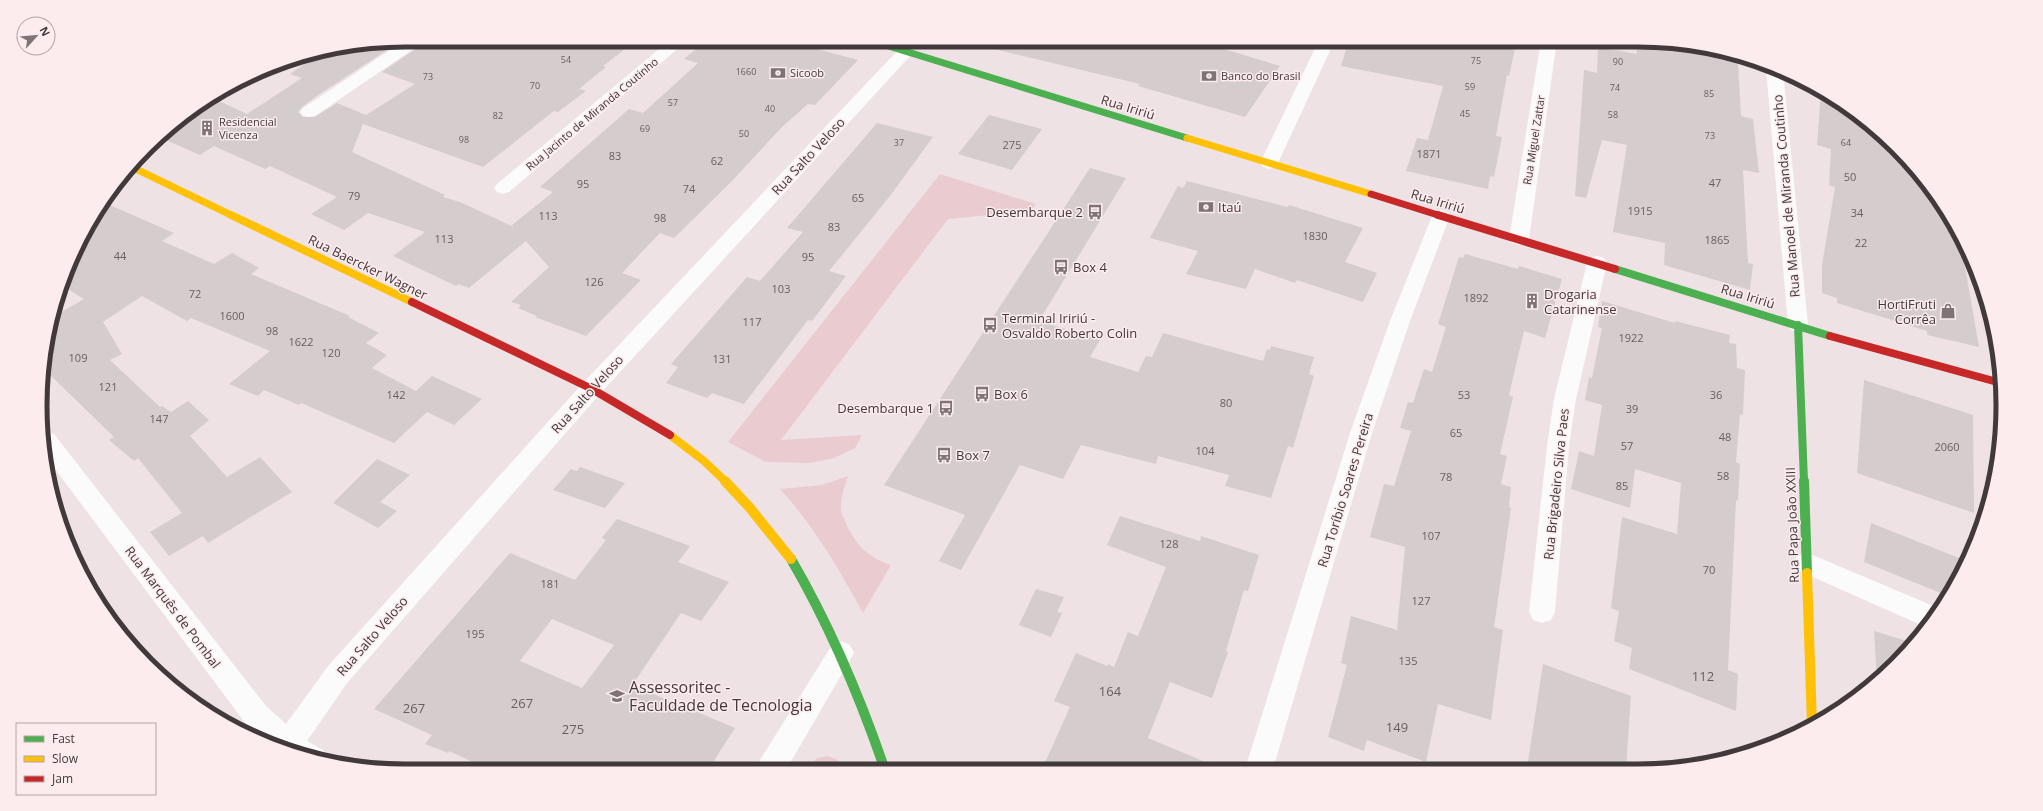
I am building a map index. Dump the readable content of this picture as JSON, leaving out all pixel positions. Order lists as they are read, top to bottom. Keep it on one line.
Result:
{"streets":{"main road":["Rua Iririú","Rua Baercker Wagner","Rua Papa João XXIII"],"street":["Rua Jacinto de Miranda Coutinho","Rua Miguel Zattar","Rua Salto Veloso","Rua Manoel de Miranda Coutinho","Rua Brigadeiro Silva Paes","Rua Toríbio Soares Pereira","Rua Marquês de Pombal"]},"crossings":[["Rua Iririú","Rua Miguel Zattar"],["Rua Iririú","Rua Salto Veloso"],["Rua Iririú","Rua Manoel de Miranda Coutinho"],["Rua Iririú","Rua Brigadeiro Silva Paes"],["Rua Iririú","Rua Toríbio Soares Pereira"],["Rua Iririú","Rua Papa João XXIII"],["Rua Salto Veloso","Rua Baercker Wagner"],["Rua Manoel de Miranda Coutinho","Rua Papa João XXIII"]],"places":{"bank":["Sicoob","Banco do Brasil","Itaú"],"building":["Residencial Vicenza","Drogaria Catarinense"],"bus stop":["Desembarque 2","Box 4","Terminal Iririú - Osvaldo Roberto Colin","Box 6","Desembarque 1","Box 7"],"shop":["HortiFruti Corrêa"],"school or university":["Assessoritec - Faculdade de Tecnologia"]},"house_numbers":["54","75","90","1660","73","70","59","74","85","57","40","45","58","82","69","50","73","98","37","64","275","1871","83","62","50","47","95","74","79","65","1915","34","113","98","83","1830","113","1865","22","44","95","126","103","72","1892","1600","117","98","1922","1622","120","109","131","121","142","53","36","80","39","147","65","48","57","2060","104","58","78","85","107","128","70","181","127","195","135","112","164","267","267","149","275"],"legend":["Fast","Slow","Jam"],"north":"top right"}
